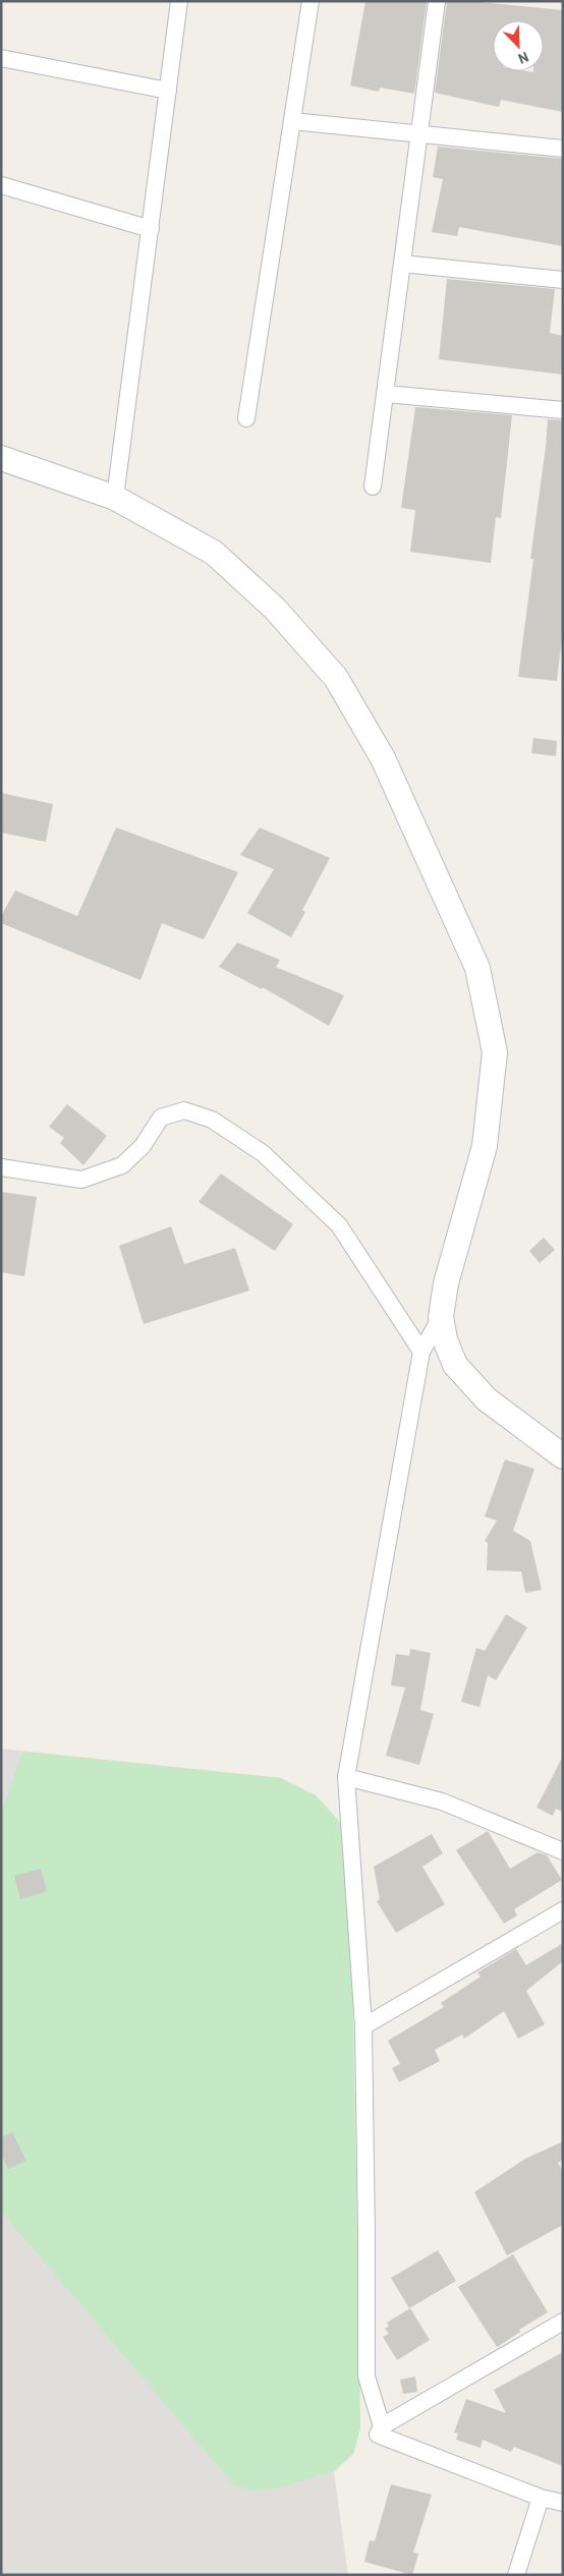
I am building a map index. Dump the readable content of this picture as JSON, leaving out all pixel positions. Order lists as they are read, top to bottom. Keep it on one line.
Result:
{"north":"bottom right"}
